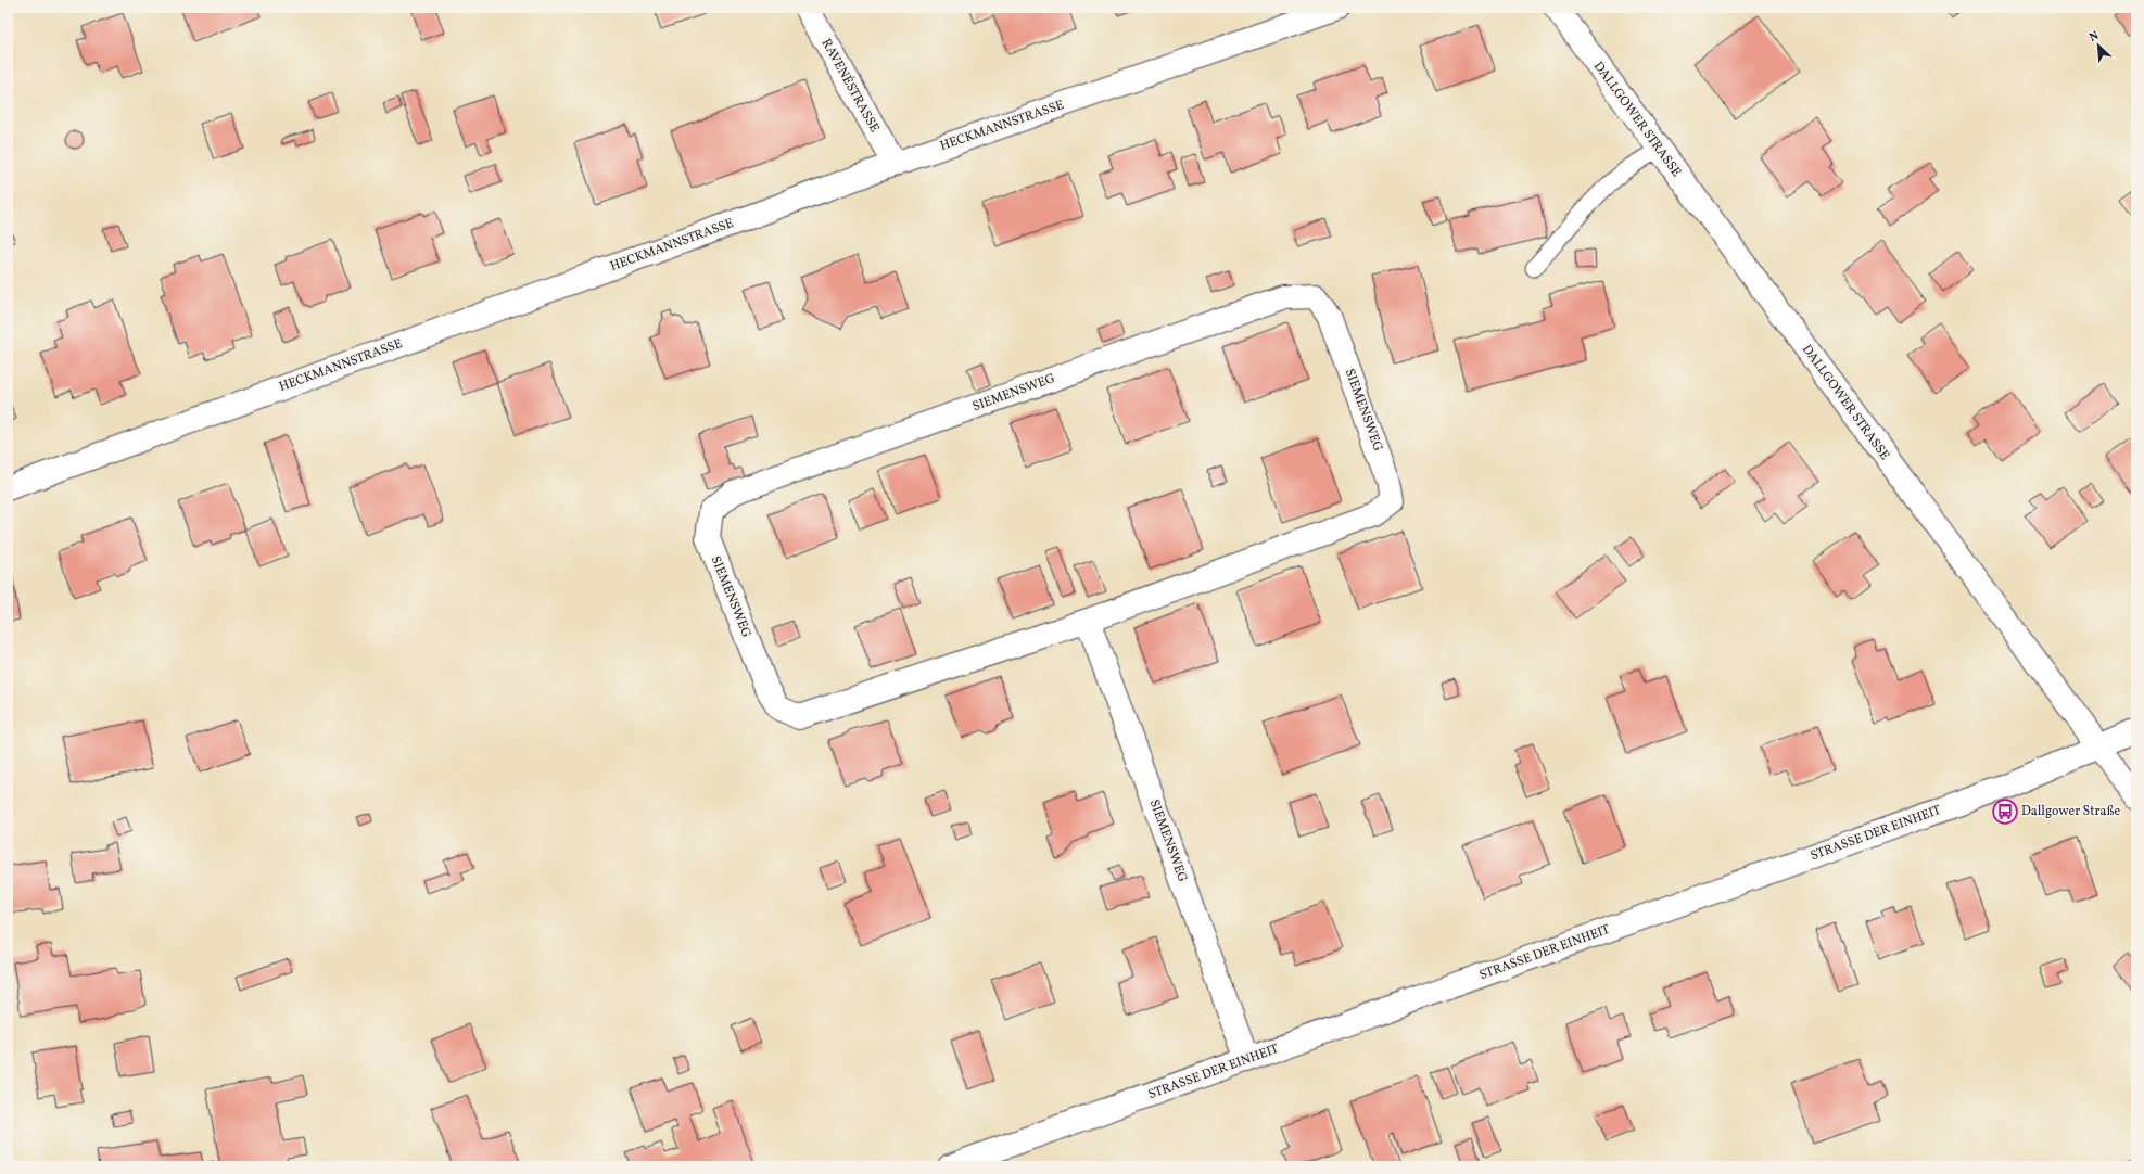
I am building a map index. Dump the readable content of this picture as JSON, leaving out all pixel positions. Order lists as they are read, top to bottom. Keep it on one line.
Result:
{"streets":{"street":["RAVENÉSTRASSE","DALLGOWER STRASSE","HECKMANNSTRASSE","SIEMENSWEG","STRASSE DER EINHEIT"]},"crossings":[["RAVENÉSTRASSE","HECKMANNSTRASSE"],["DALLGOWER STRASSE","STRASSE DER EINHEIT"],["SIEMENSWEG","STRASSE DER EINHEIT"]],"places":{"bus stop":["Dallgower Straße"]},"north":"top left"}
